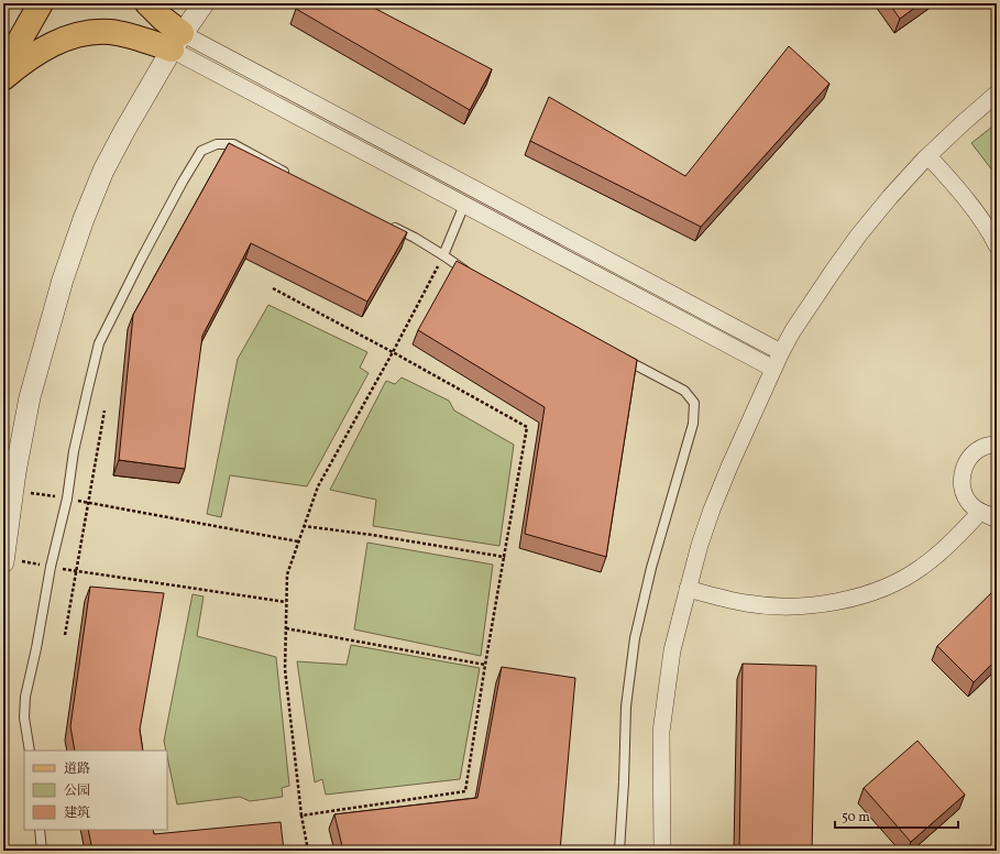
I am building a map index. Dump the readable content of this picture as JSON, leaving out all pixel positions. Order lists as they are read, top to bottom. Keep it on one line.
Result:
{"legend":["道路","公园","建筑"],"scale_bar":"50 m"}
